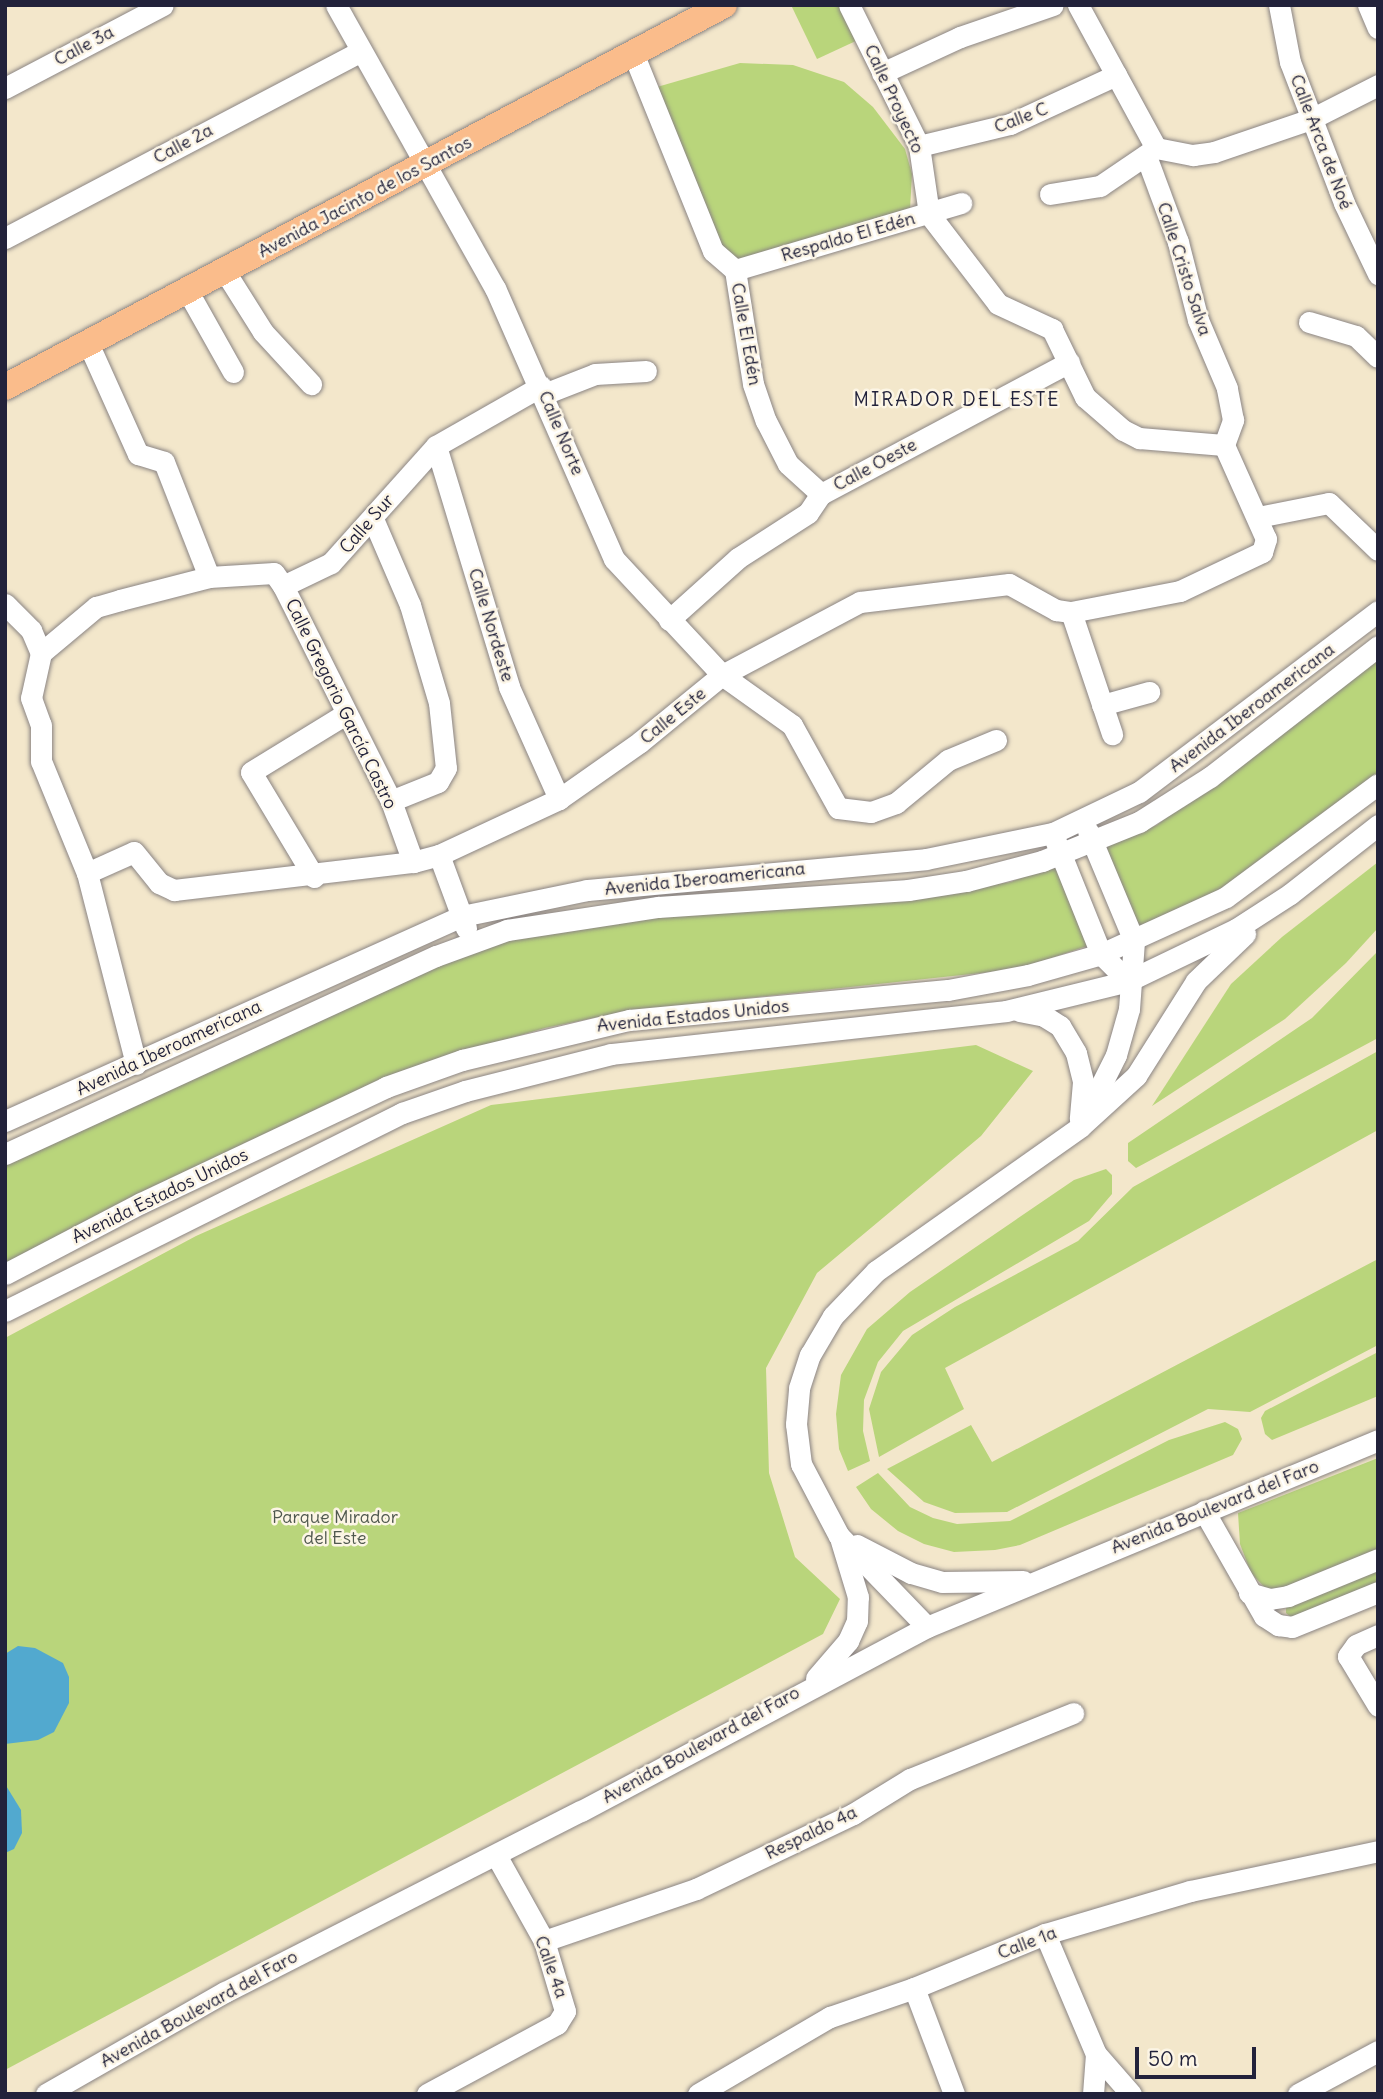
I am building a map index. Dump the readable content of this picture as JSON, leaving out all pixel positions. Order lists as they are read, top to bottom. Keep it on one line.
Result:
{"streets":{"main road":["Avenida Jacinto de los Santos"],"street":["Calle 3a","Calle Proyecto","Calle C","Calle Arca de Noé","Calle 2a","Respaldo El Edén","Calle Cristo Salva","Calle El Edén","Calle Norte","Calle Oeste","Calle Sur","Calle Nordeste","Calle Gregorio García Castro","Avenida Iberoamericana","Calle Este","Avenida Estados Unidos","Avenida Boulevard del Faro","Respaldo 4a","Calle 1a","Calle 4a"]},"crossings":[["Calle Proyecto","Calle C"],["Calle Proyecto","Respaldo El Edén"],["Calle Proyecto","Calle Cristo Salva"],["Calle Proyecto","Calle Oeste"],["Calle C","Calle Cristo Salva"],["Calle 2a","Calle Norte"],["Avenida Jacinto de los Santos","Calle El Edén"],["Avenida Jacinto de los Santos","Calle Norte"],["Respaldo El Edén","Calle El Edén"],["Calle El Edén","Calle Oeste"],["Calle Norte","Calle Oeste"],["Calle Norte","Calle Sur"],["Calle Norte","Calle Este"],["Calle Sur","Calle Nordeste"],["Calle Sur","Calle Gregorio García Castro"],["Calle Nordeste","Calle Este"],["Calle Gregorio García Castro","Calle Este"],["Avenida Boulevard del Faro","Calle 4a"],["Respaldo 4a","Calle 4a"]],"districts":["MIRADOR DEL ESTE"],"parks":["Parque Mirador del Este"],"scale_bar":"50 m"}
